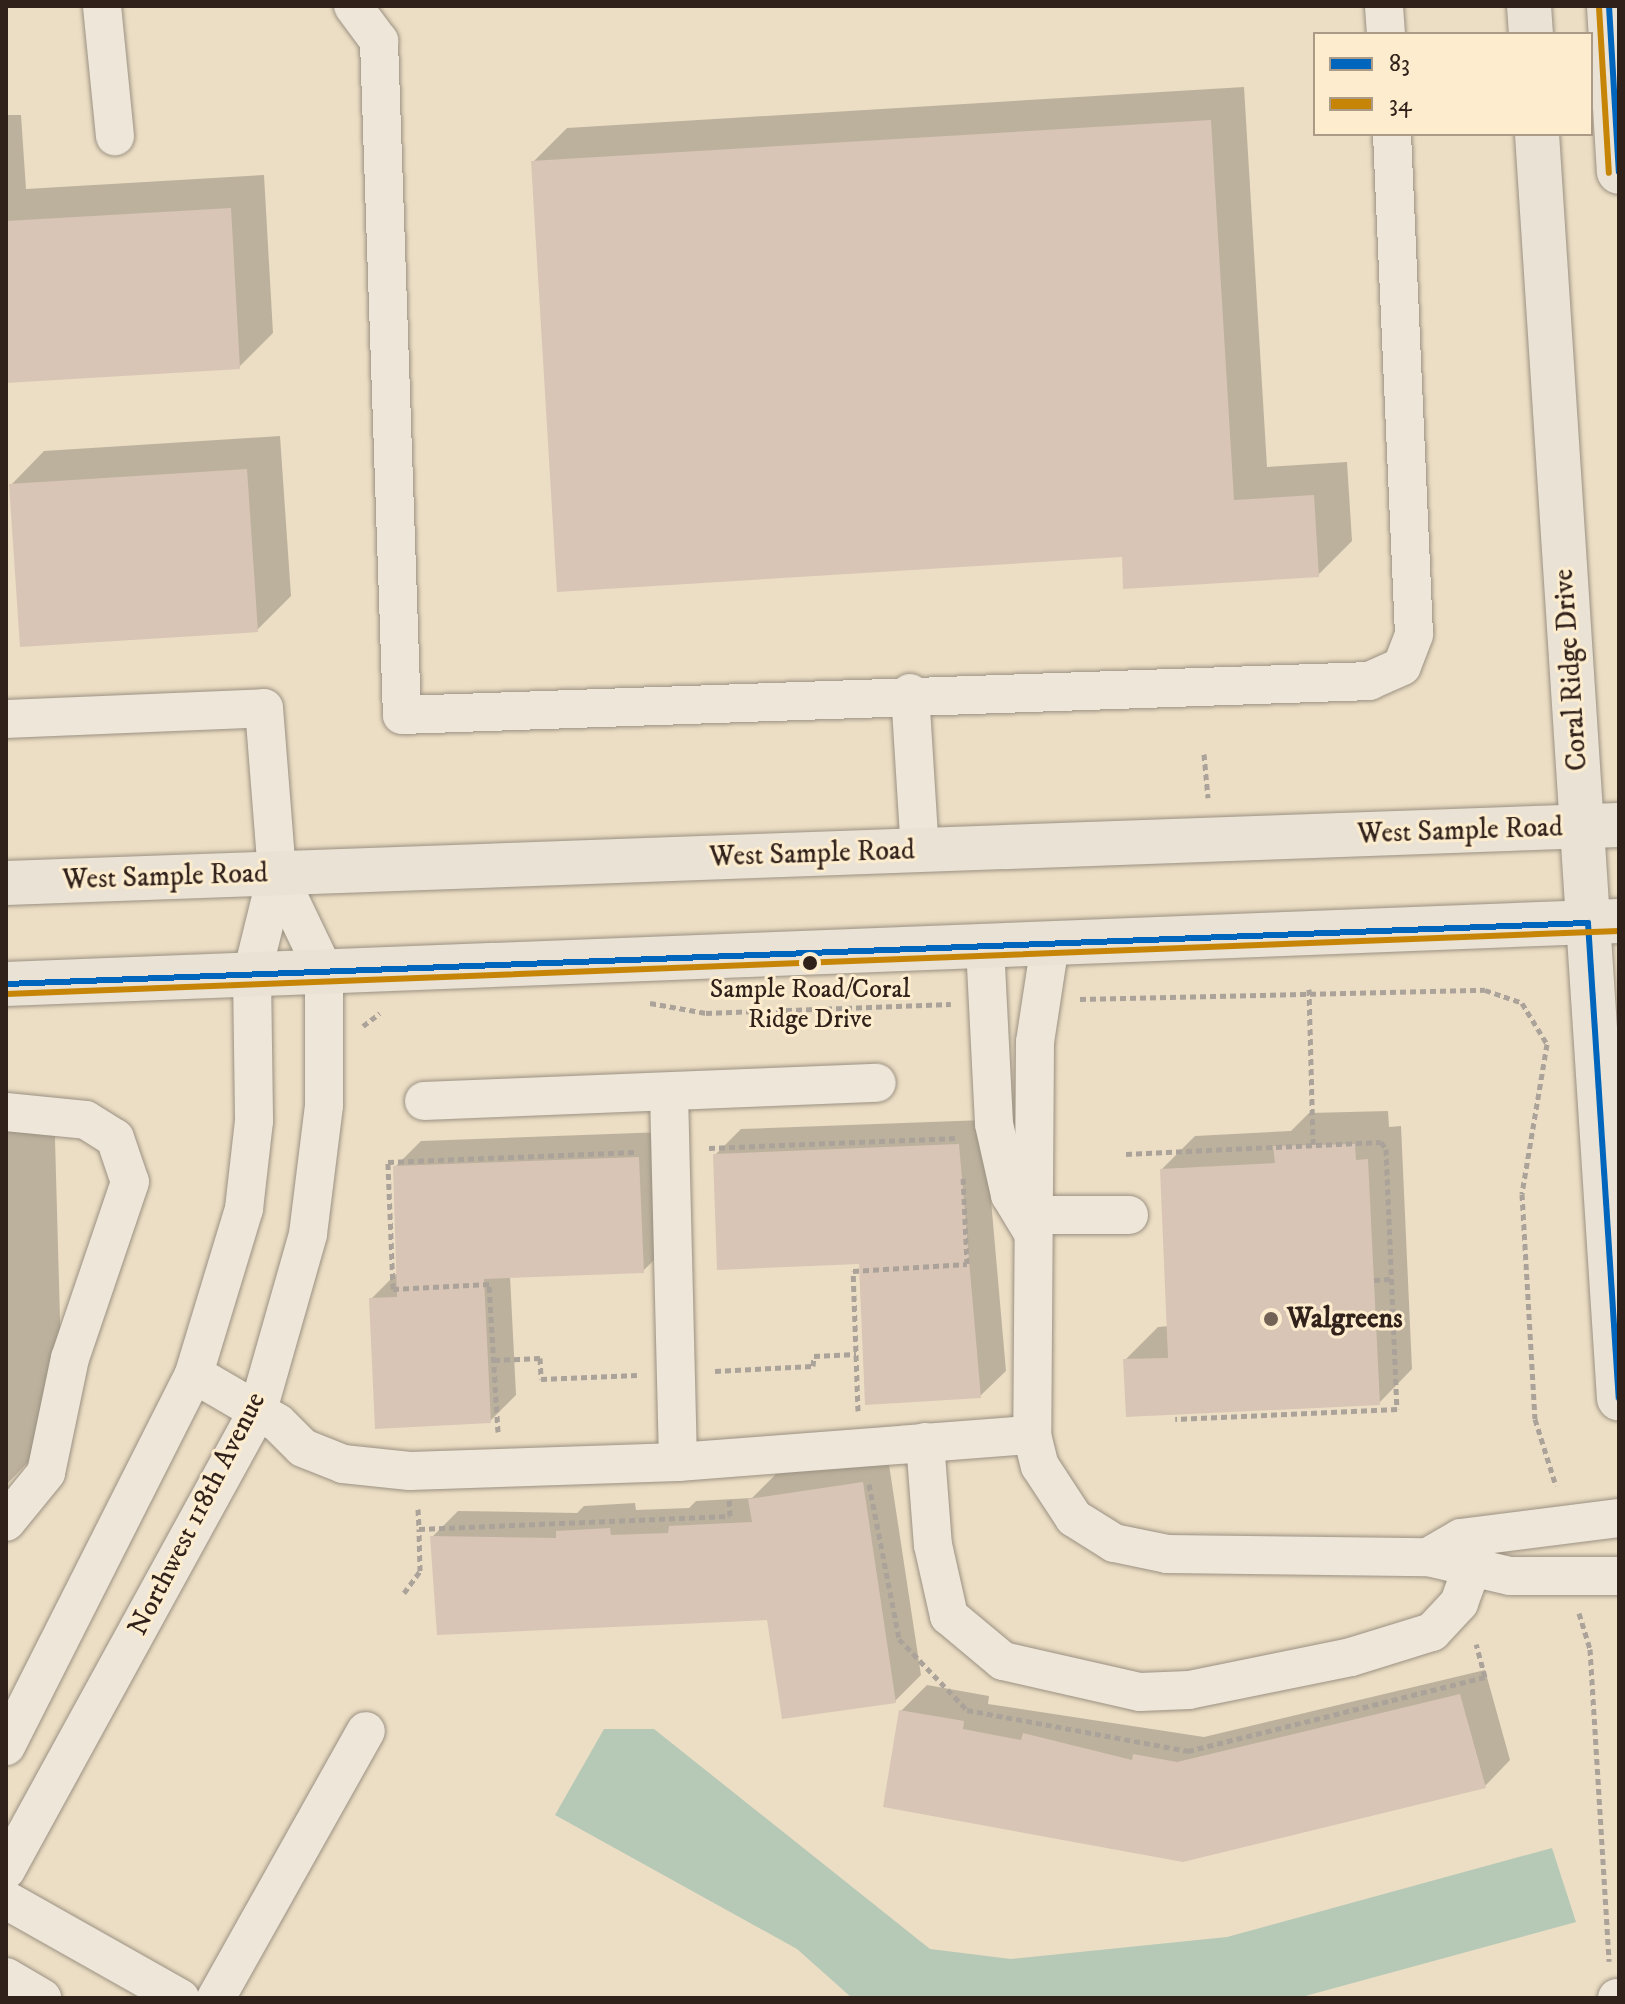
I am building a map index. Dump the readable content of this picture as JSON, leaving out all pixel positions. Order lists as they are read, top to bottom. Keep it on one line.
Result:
{"streets":{"main road":["Coral Ridge Drive","West Sample Road"],"street":["Northwest 118th Avenue"]},"crossings":[["Coral Ridge Drive","West Sample Road"],["West Sample Road","Northwest 118th Avenue"]],"places":["Sample Road/Coral Ridge Drive","Walgreens"],"lines":["transit line 83","transit line 34"],"legend":["83","34"]}
